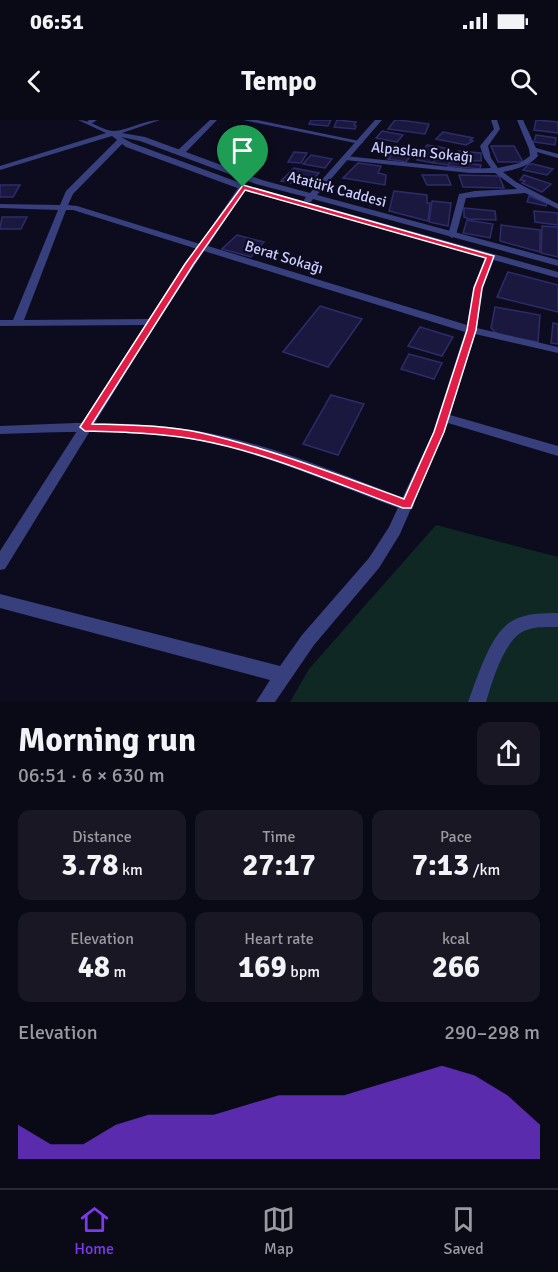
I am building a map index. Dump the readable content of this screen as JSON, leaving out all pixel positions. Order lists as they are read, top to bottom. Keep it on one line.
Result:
{"streets":{"street":["Alpaslan Sokağı","Atatürk Caddesi","Berat Sokağı"]},"page":{"status":"06:51","header":"Tempo","heading":["Morning run","06:51 · 6 × 630 m"],"stats":[["Distance","3.78 km"],["Time","27:17"],["Pace","7:13 /km"],["Elevation","48 m"],["Heart rate","169 bpm"],["kcal","266"]],"chart":["Elevation","290–298 m"],"tabs":["Home","Map","Saved"]}}
